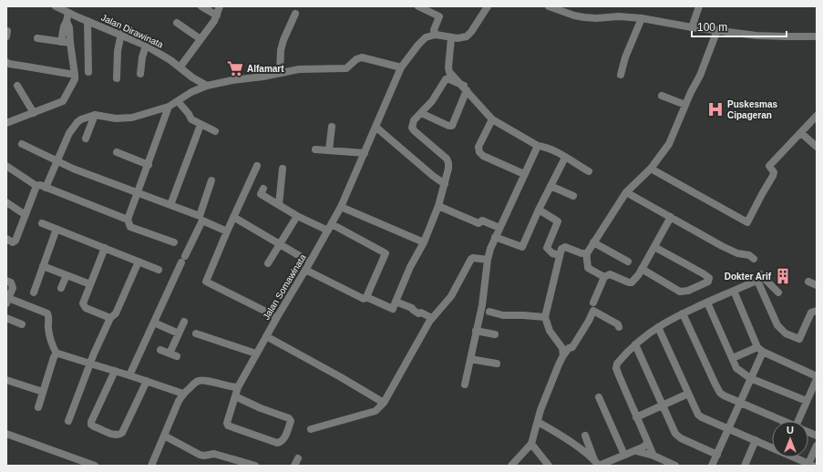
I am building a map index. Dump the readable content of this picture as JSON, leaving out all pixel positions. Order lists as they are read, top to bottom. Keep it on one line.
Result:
{"streets":{"street":["Jalan Dirawinata","Jalan Somawinata"]},"places":{"supermarket":["Alfamart"],"hospital":["Puskesmas Cipageran"],"building":["Dokter Arif"]},"scale_bar":"100 m","north":"top"}
